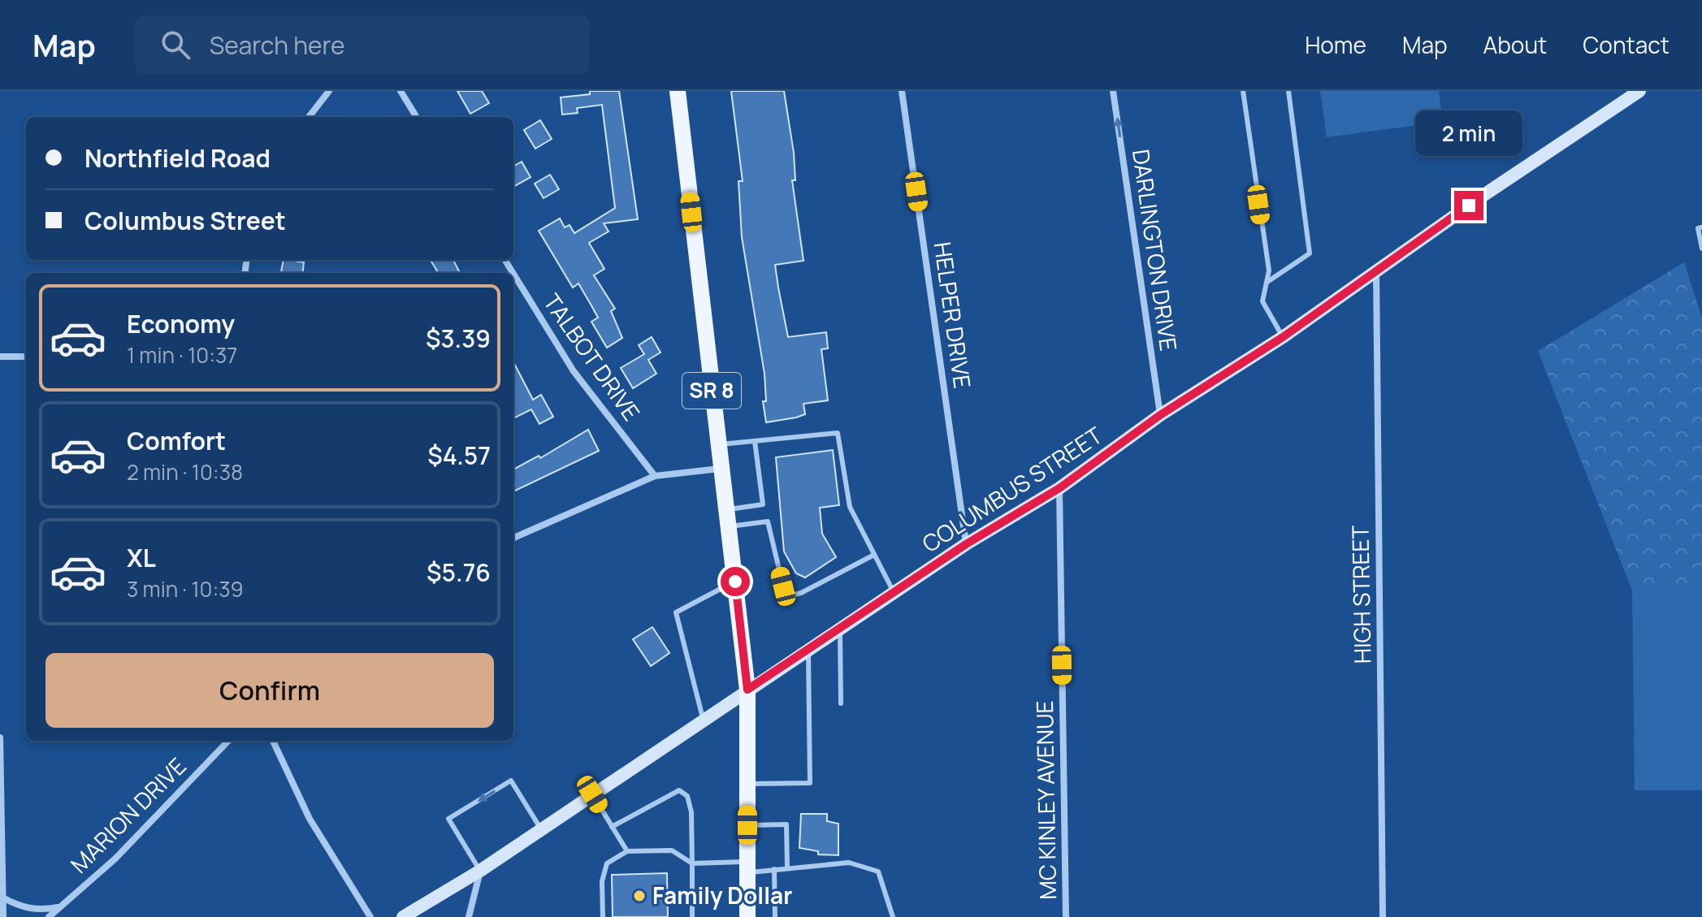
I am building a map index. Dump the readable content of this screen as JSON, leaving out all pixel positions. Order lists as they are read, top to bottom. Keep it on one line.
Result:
{"streets":{"main road":["SR 8"],"street":["DARLINGTON DRIVE","HELPER DRIVE","TALBOT DRIVE","COLUMBUS STREET","HIGH STREET","MC KINLEY AVENUE","MARION DRIVE"]},"crossings":[["DARLINGTON DRIVE","COLUMBUS STREET"],["HELPER DRIVE","COLUMBUS STREET"],["SR 8","COLUMBUS STREET"],["COLUMBUS STREET","HIGH STREET"],["COLUMBUS STREET","MC KINLEY AVENUE"]],"one_way":["DARLINGTON DRIVE"],"places":["Family Dollar"],"page":{"header":"Map","search":"Search here","nav":["Home","Map","About","Contact"],"bubble":"2 min","banner":["Northfield Road","Columbus Street"],"list":[{"name":"Economy","note":"1 min · 10:37","value":"$3.39"},{"name":"Comfort","note":"2 min · 10:38","value":"$4.57"},{"name":"XL","note":"3 min · 10:39","value":"$5.76"}],"buttons":"Confirm"}}
